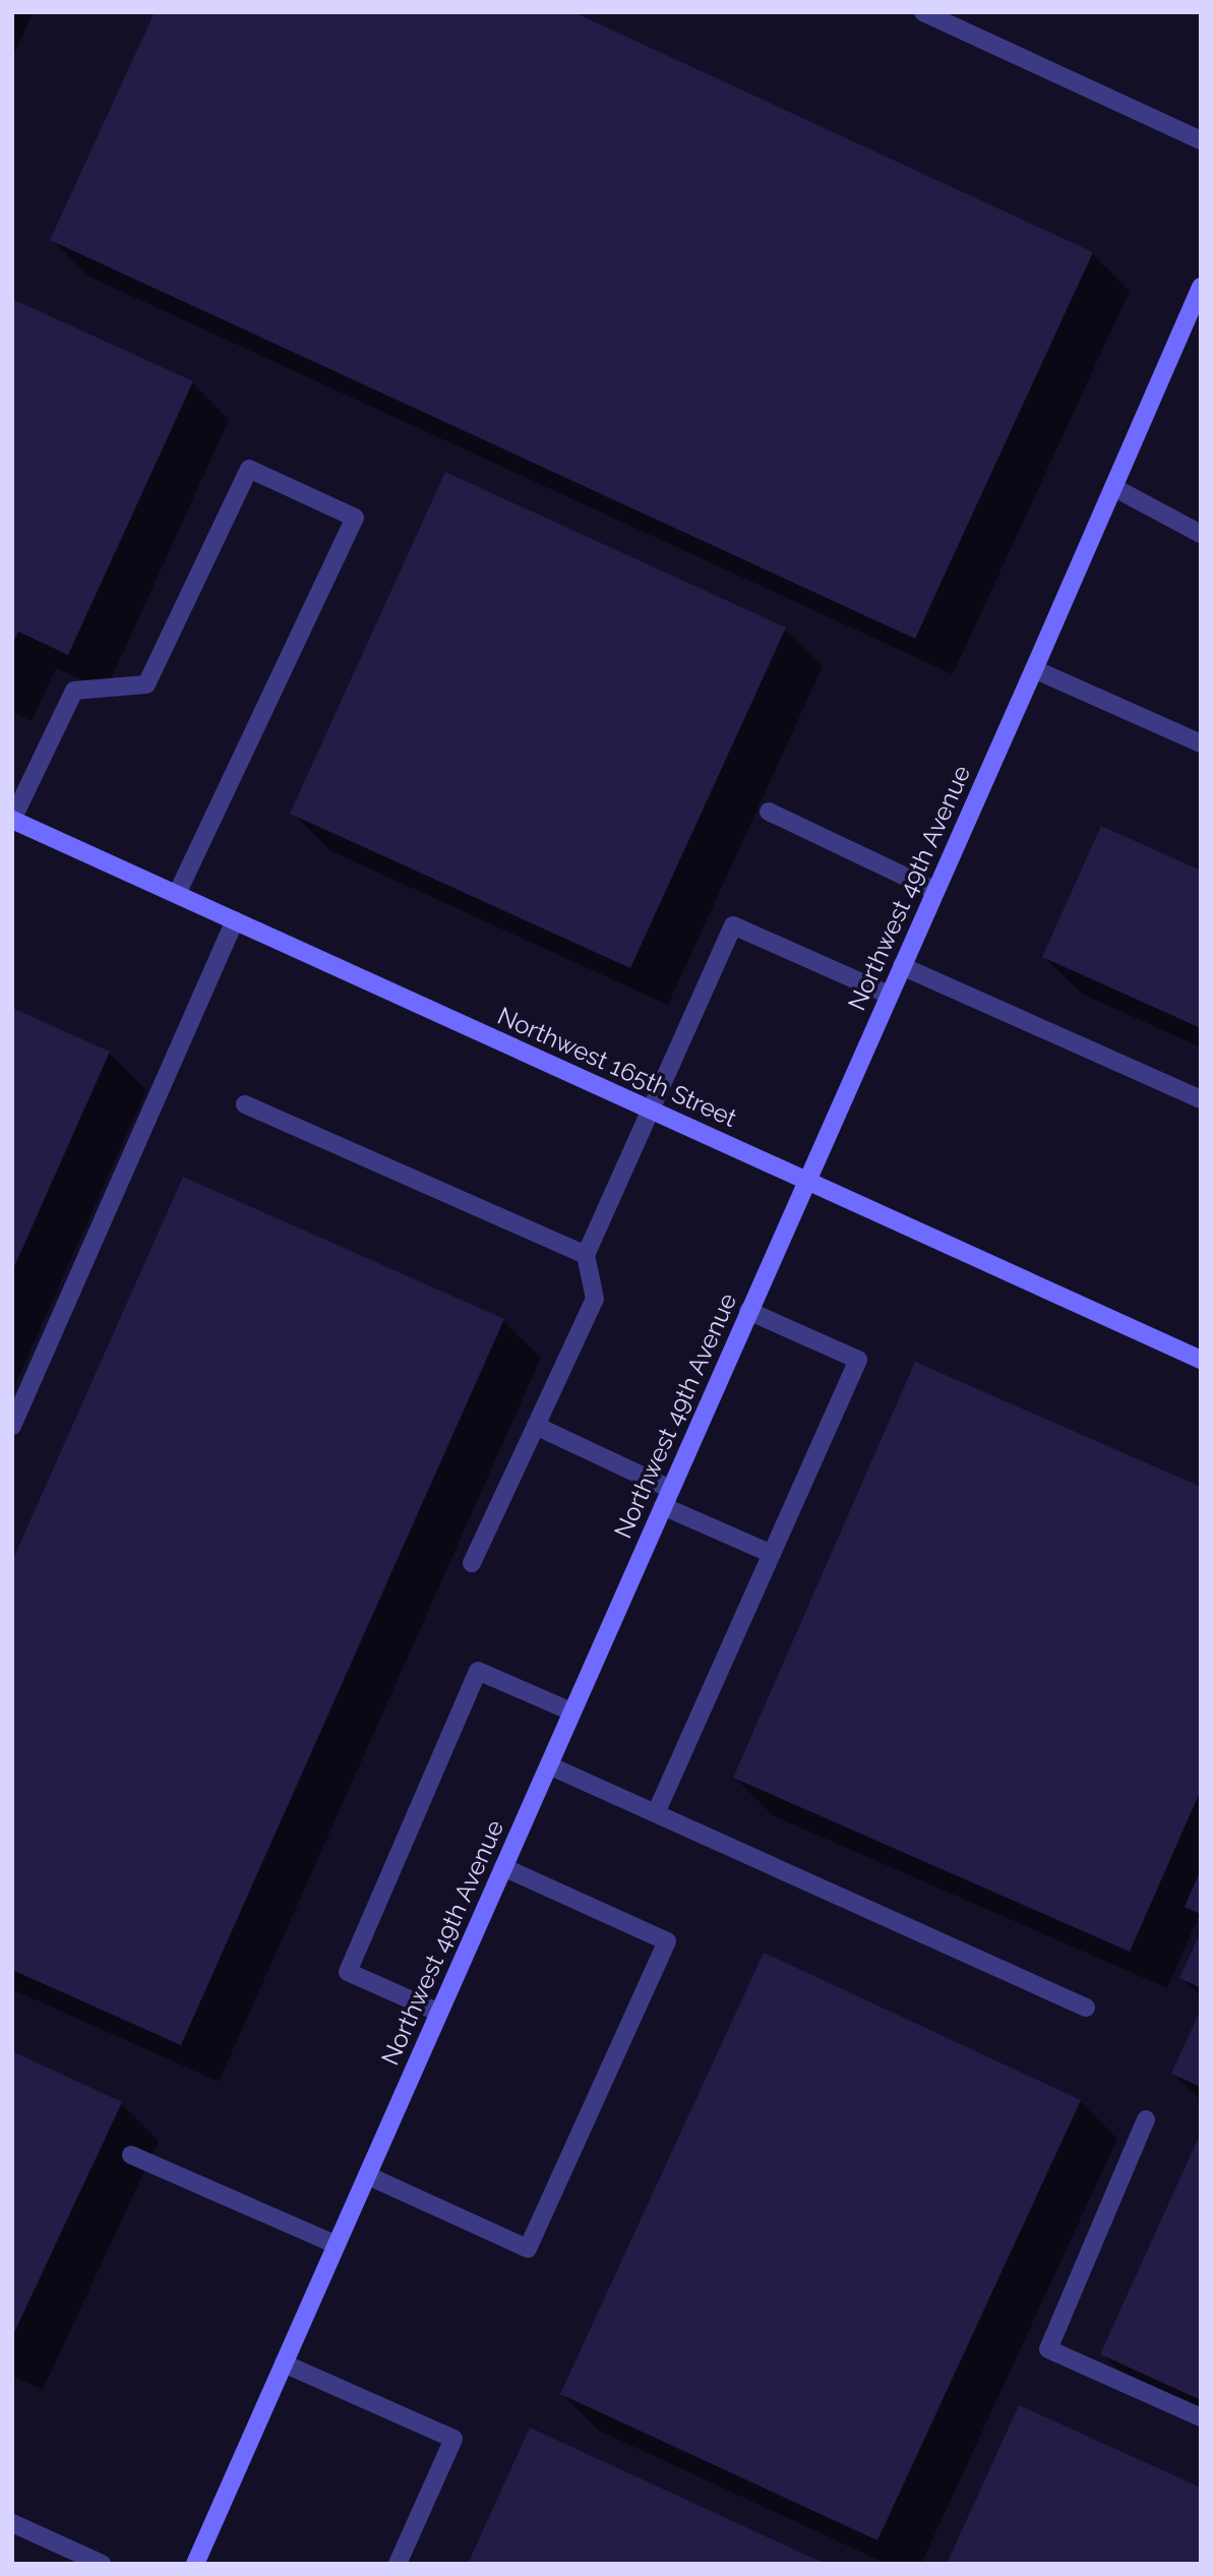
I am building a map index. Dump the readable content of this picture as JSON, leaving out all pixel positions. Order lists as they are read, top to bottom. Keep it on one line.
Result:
{"streets":{"street":["Northwest 49th Avenue","Northwest 165th Street"]},"crossings":[["Northwest 49th Avenue","Northwest 165th Street"]]}
